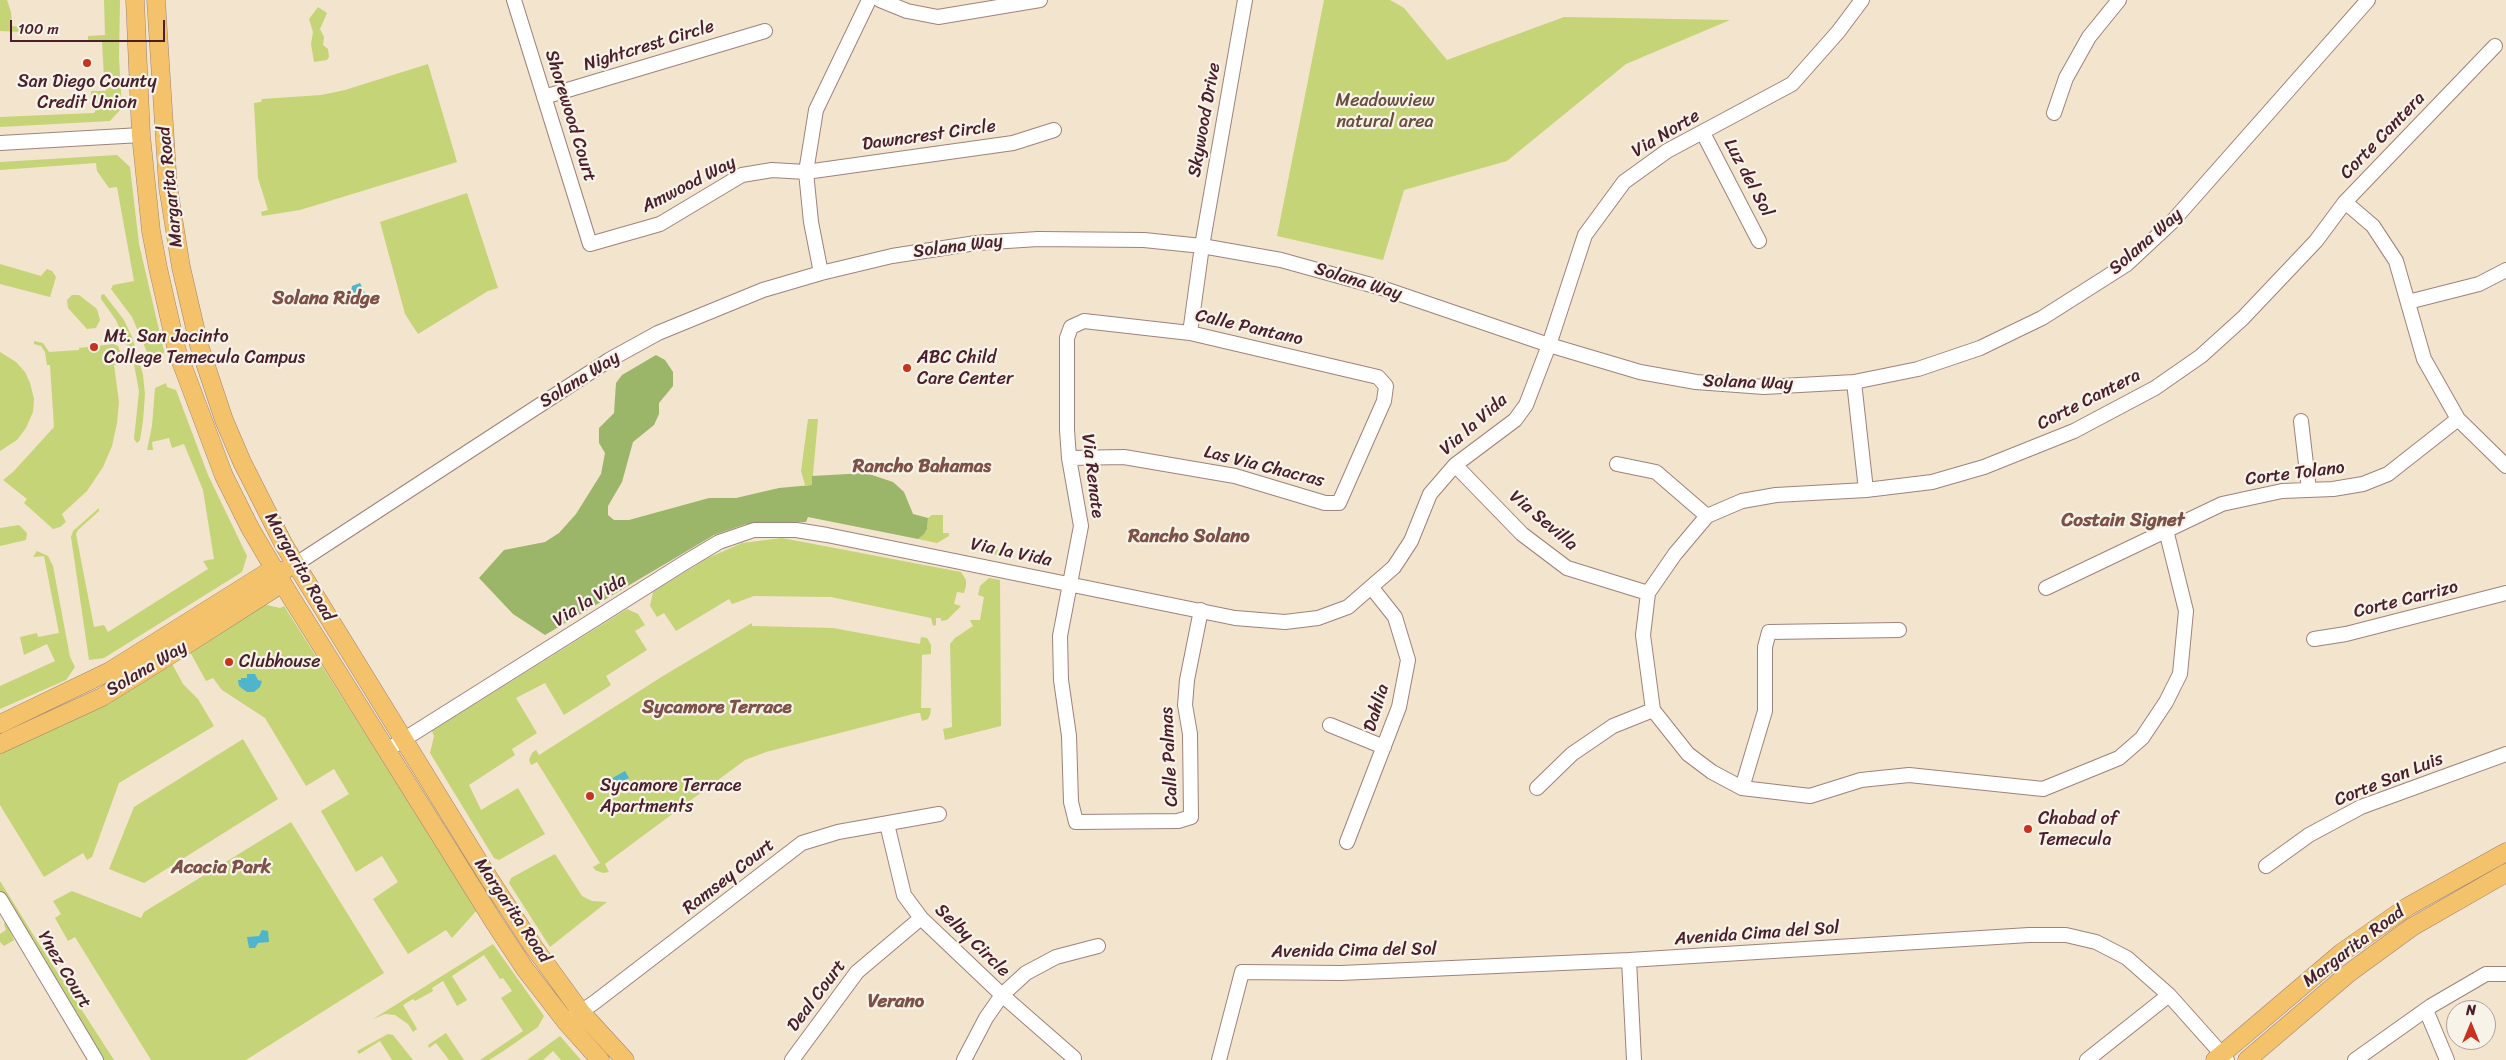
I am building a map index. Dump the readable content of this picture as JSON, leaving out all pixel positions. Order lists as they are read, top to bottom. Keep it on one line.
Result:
{"streets":{"main road":["Margarita Road","Solana Way"],"street":["Nightcrest Circle","Shorewood Court","Skywood Drive","Via Norte","Dawncrest Circle","Corte Cantera","Luz del Sol","Amwood Way","Calle Pantano","Via la Vida","Las Via Chacras","Corte Tolano","Via Renate","Via Sevilla","Corte Carrizo","Dahlia","Calle Palmas","Corte San Luis","Ramsey Court","Avenida Cima del Sol","Selby Circle","Ynez Court","Deal Court"]},"crossings":[["Nightcrest Circle","Shorewood Court"],["Shorewood Court","Amwood Way"],["Skywood Drive","Solana Way"],["Skywood Drive","Calle Pantano"],["Via Norte","Luz del Sol"],["Via Norte","Solana Way"],["Via Norte","Via la Vida"],["Dawncrest Circle","Amwood Way"],["Corte Cantera","Via Sevilla"],["Margarita Road","Solana Way"],["Margarita Road","Via la Vida"],["Margarita Road","Ramsey Court"],["Margarita Road","Avenida Cima del Sol"],["Solana Way","Via la Vida"],["Calle Pantano","Las Via Chacras"],["Calle Pantano","Via Renate"],["Via la Vida","Via Renate"],["Via la Vida","Via Sevilla"],["Via la Vida","Dahlia"],["Via la Vida","Calle Palmas"],["Las Via Chacras","Via Renate"],["Via Renate","Calle Palmas"],["Ramsey Court","Selby Circle"],["Selby Circle","Deal Court"]],"districts":["Solana Ridge","Rancho Bahamas","Costain Signet","Rancho Solano","Sycamore Terrace","Acacia Park","Verano"],"parks":["Meadowview natural area"],"places":["San Diego County Credit Union","Mt. San Jacinto College Temecula Campus","ABC Child Care Center","Clubhouse","Sycamore Terrace Apartments","Chabad of Temecula"],"scale_bar":"100 m","north":"top"}
